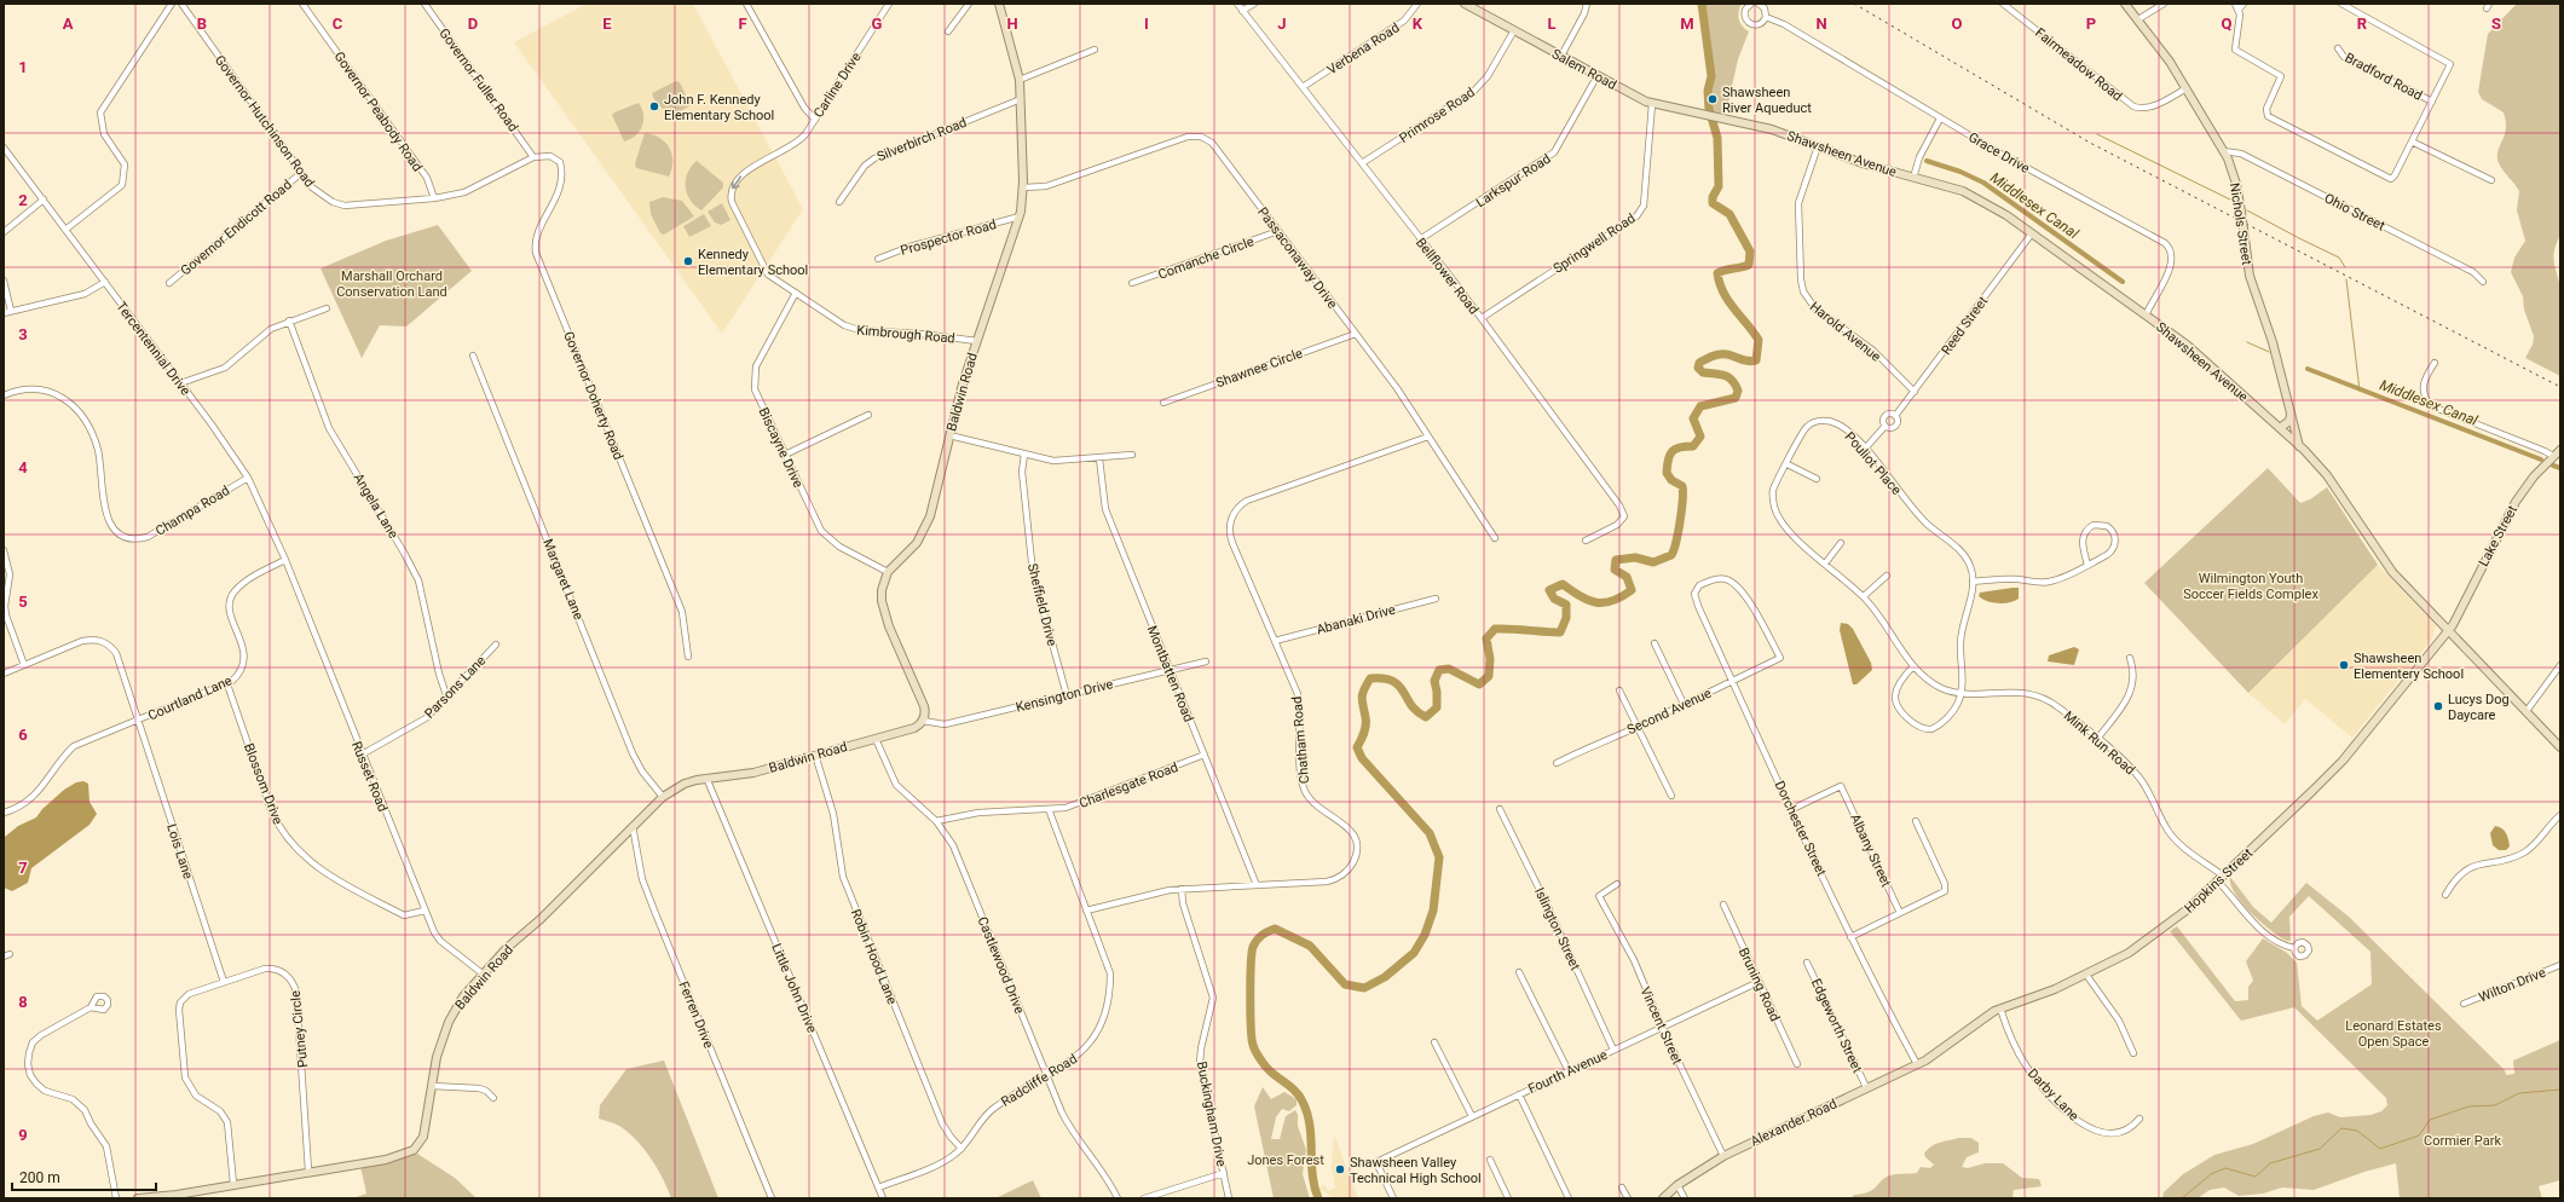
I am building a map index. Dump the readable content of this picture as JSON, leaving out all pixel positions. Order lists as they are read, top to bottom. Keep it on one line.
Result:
{"streets":{"street":["Verbena Road","Fairmeadow Road","Salem Road","Bradford Road","Governor Fuller Road","Carline Drive","Governor Peabody Road","Primrose Road","Governor Hutchinson Road","Silverbirch Road","Grace Drive","Shawsheen Avenue","Larkspur Road","Ohio Street","Nichols Street","Governor Endicott Road","Prospector Road","Springwell Road","Comanche Circle","Passaconaway Drive","Bellflower Road","Reed Street","Harold Avenue","Kimbrough Road","Tercentennial Drive","Shawnee Circle","Baldwin Road","Governor Doherty Road","Biscayne Drive","Pouliot Place","Angela Lane","Champa Road","Lake Street","Margaret Lane","Sheffield Drive","Abanaki Drive","Montbatten Road","Parsons Lane","Kensington Drive","Courtland Lane","Second Avenue","Chatham Road","Mink Run Road","Russet Road","Blossom Drive","Charlesgate Road","Dorchester Street","Albany Street","Lois Lane","Hopkins Street","Islington Street","Robin Hood Lane","Castlewood Drive","Bruning Road","Wilton Drive","Little John Drive","Ferren Drive","Vincent Street","Edgeworth Street","Putney Circle","Fourth Avenue","Radcliffe Road","Darby Lane","Buckingham Drive","Alexander Road"]},"crossings":[["Verbena Road","Bellflower Road"],["Fairmeadow Road","Nichols Street"],["Salem Road","Primrose Road"],["Salem Road","Shawsheen Avenue"],["Salem Road","Larkspur Road"],["Salem Road","Springwell Road"],["Governor Fuller Road","Governor Hutchinson Road"],["Governor Fuller Road","Governor Doherty Road"],["Carline Drive","Kimbrough Road"],["Governor Peabody Road","Governor Hutchinson Road"],["Primrose Road","Bellflower Road"],["Governor Hutchinson Road","Governor Endicott Road"],["Governor Hutchinson Road","Governor Doherty Road"],["Silverbirch Road","Baldwin Road"],["Grace Drive","Shawsheen Avenue"],["Shawsheen Avenue","Nichols Street"],["Shawsheen Avenue","Reed Street"],["Shawsheen Avenue","Harold Avenue"],["Shawsheen Avenue","Lake Street"],["Shawsheen Avenue","Hopkins Street"],["Larkspur Road","Bellflower Road"],["Ohio Street","Nichols Street"],["Prospector Road","Baldwin Road"],["Springwell Road","Bellflower Road"],["Comanche Circle","Passaconaway Drive"],["Passaconaway Drive","Shawnee Circle"],["Passaconaway Drive","Baldwin Road"],["Passaconaway Drive","Chatham Road"],["Reed Street","Harold Avenue"],["Reed Street","Pouliot Place"],["Kimbrough Road","Baldwin Road"],["Kimbrough Road","Biscayne Drive"],["Tercentennial Drive","Champa Road"],["Tercentennial Drive","Courtland Lane"],["Tercentennial Drive","Russet Road"],["Baldwin Road","Biscayne Drive"],["Baldwin Road","Margaret Lane"],["Baldwin Road","Kensington Drive"],["Baldwin Road","Russet Road"],["Baldwin Road","Robin Hood Lane"],["Baldwin Road","Castlewood Drive"],["Baldwin Road","Little John Drive"],["Baldwin Road","Ferren Drive"],["Baldwin Road","Putney Circle"],["Pouliot Place","Mink Run Road"],["Angela Lane","Parsons Lane"],["Lake Street","Hopkins Street"],["Sheffield Drive","Kensington Drive"],["Abanaki Drive","Chatham Road"],["Montbatten Road","Kensington Drive"],["Montbatten Road","Chatham Road"],["Montbatten Road","Charlesgate Road"],["Parsons Lane","Russet Road"],["Courtland Lane","Russet Road"],["Courtland Lane","Blossom Drive"],["Courtland Lane","Lois Lane"],["Second Avenue","Dorchester Street"],["Chatham Road","Radcliffe Road"],["Chatham Road","Buckingham Drive"],["Mink Run Road","Hopkins Street"],["Russet Road","Blossom Drive"],["Charlesgate Road","Castlewood Drive"],["Charlesgate Road","Radcliffe Road"],["Dorchester Street","Albany Street"],["Dorchester Street","Alexander Road"],["Lois Lane","Putney Circle"],["Hopkins Street","Darby Lane"],["Hopkins Street","Alexander Road"],["Islington Street","Fourth Avenue"],["Robin Hood Lane","Radcliffe Road"],["Castlewood Drive","Radcliffe Road"],["Bruning Road","Fourth Avenue"],["Little John Drive","Radcliffe Road"],["Vincent Street","Fourth Avenue"],["Vincent Street","Alexander Road"],["Edgeworth Street","Alexander Road"]],"water":["Middlesex Canal"],"parks":["Marshall Orchard Conservation Land","Wilmington Youth Soccer Fields Complex","Leonard Estates Open Space","Cormier Park","Jones Forest"],"places":["Shawsheen River Aqueduct","John F. Kennedy Elementary School","Kennedy Elementary School","Shawsheen Elementery School","Lucys Dog Daycare","Shawsheen Valley Technical High School"],"scale_bar":"200 m","grid":{"columns":["A","B","C","D","E","F","G","H","I","J","K","L","M","N","O","P","Q","R","S"],"rows":["1","2","3","4","5","6","7","8","9"]}}
